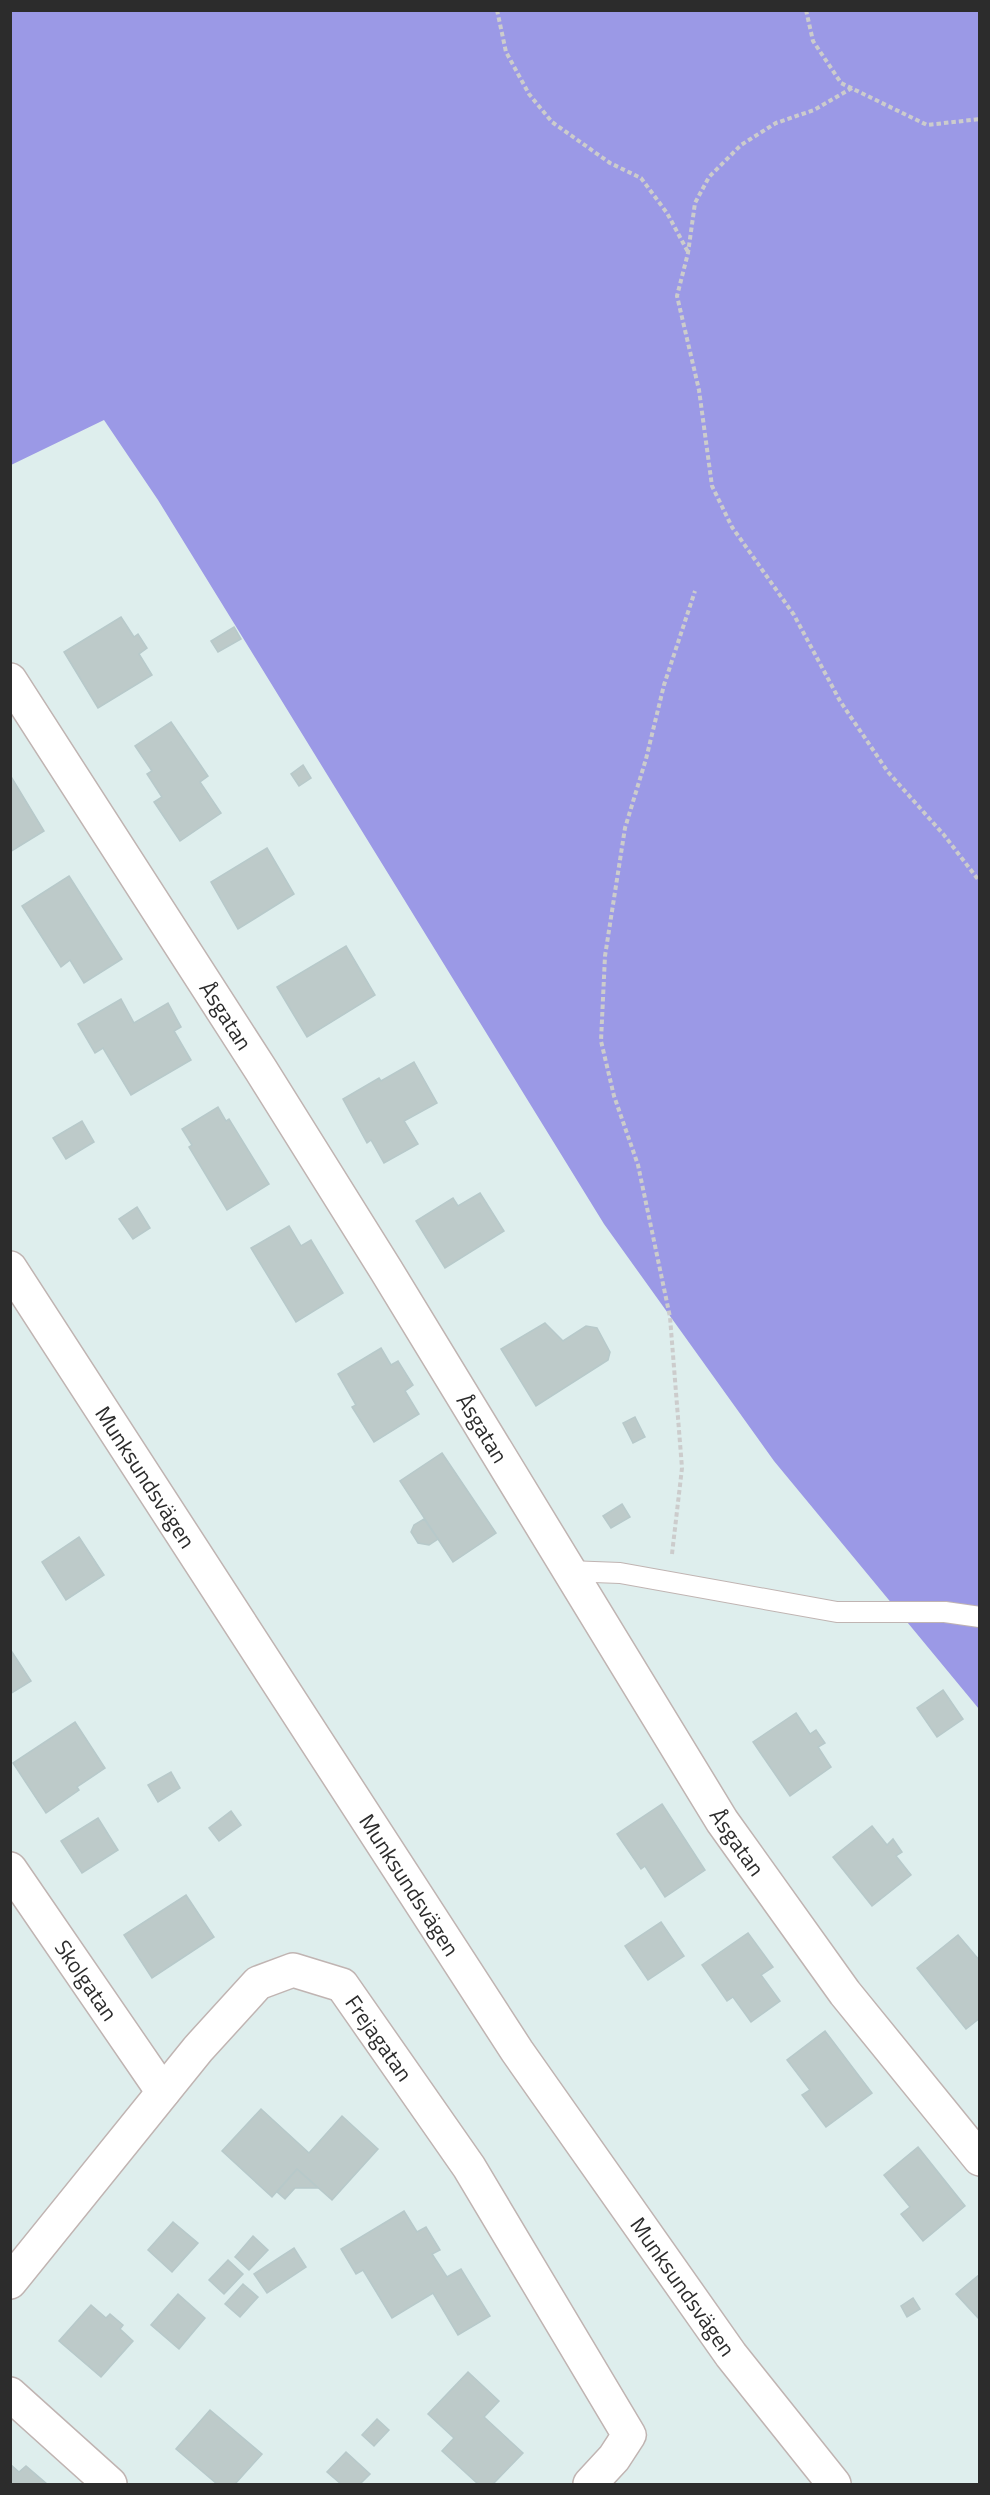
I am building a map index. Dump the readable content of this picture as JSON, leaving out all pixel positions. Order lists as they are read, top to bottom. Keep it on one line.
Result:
{"streets":{"street":["Åsgatan","Munksundsvägen","Skolgatan","Frejagatan"]},"crossings":[["Skolgatan","Frejagatan"]]}
